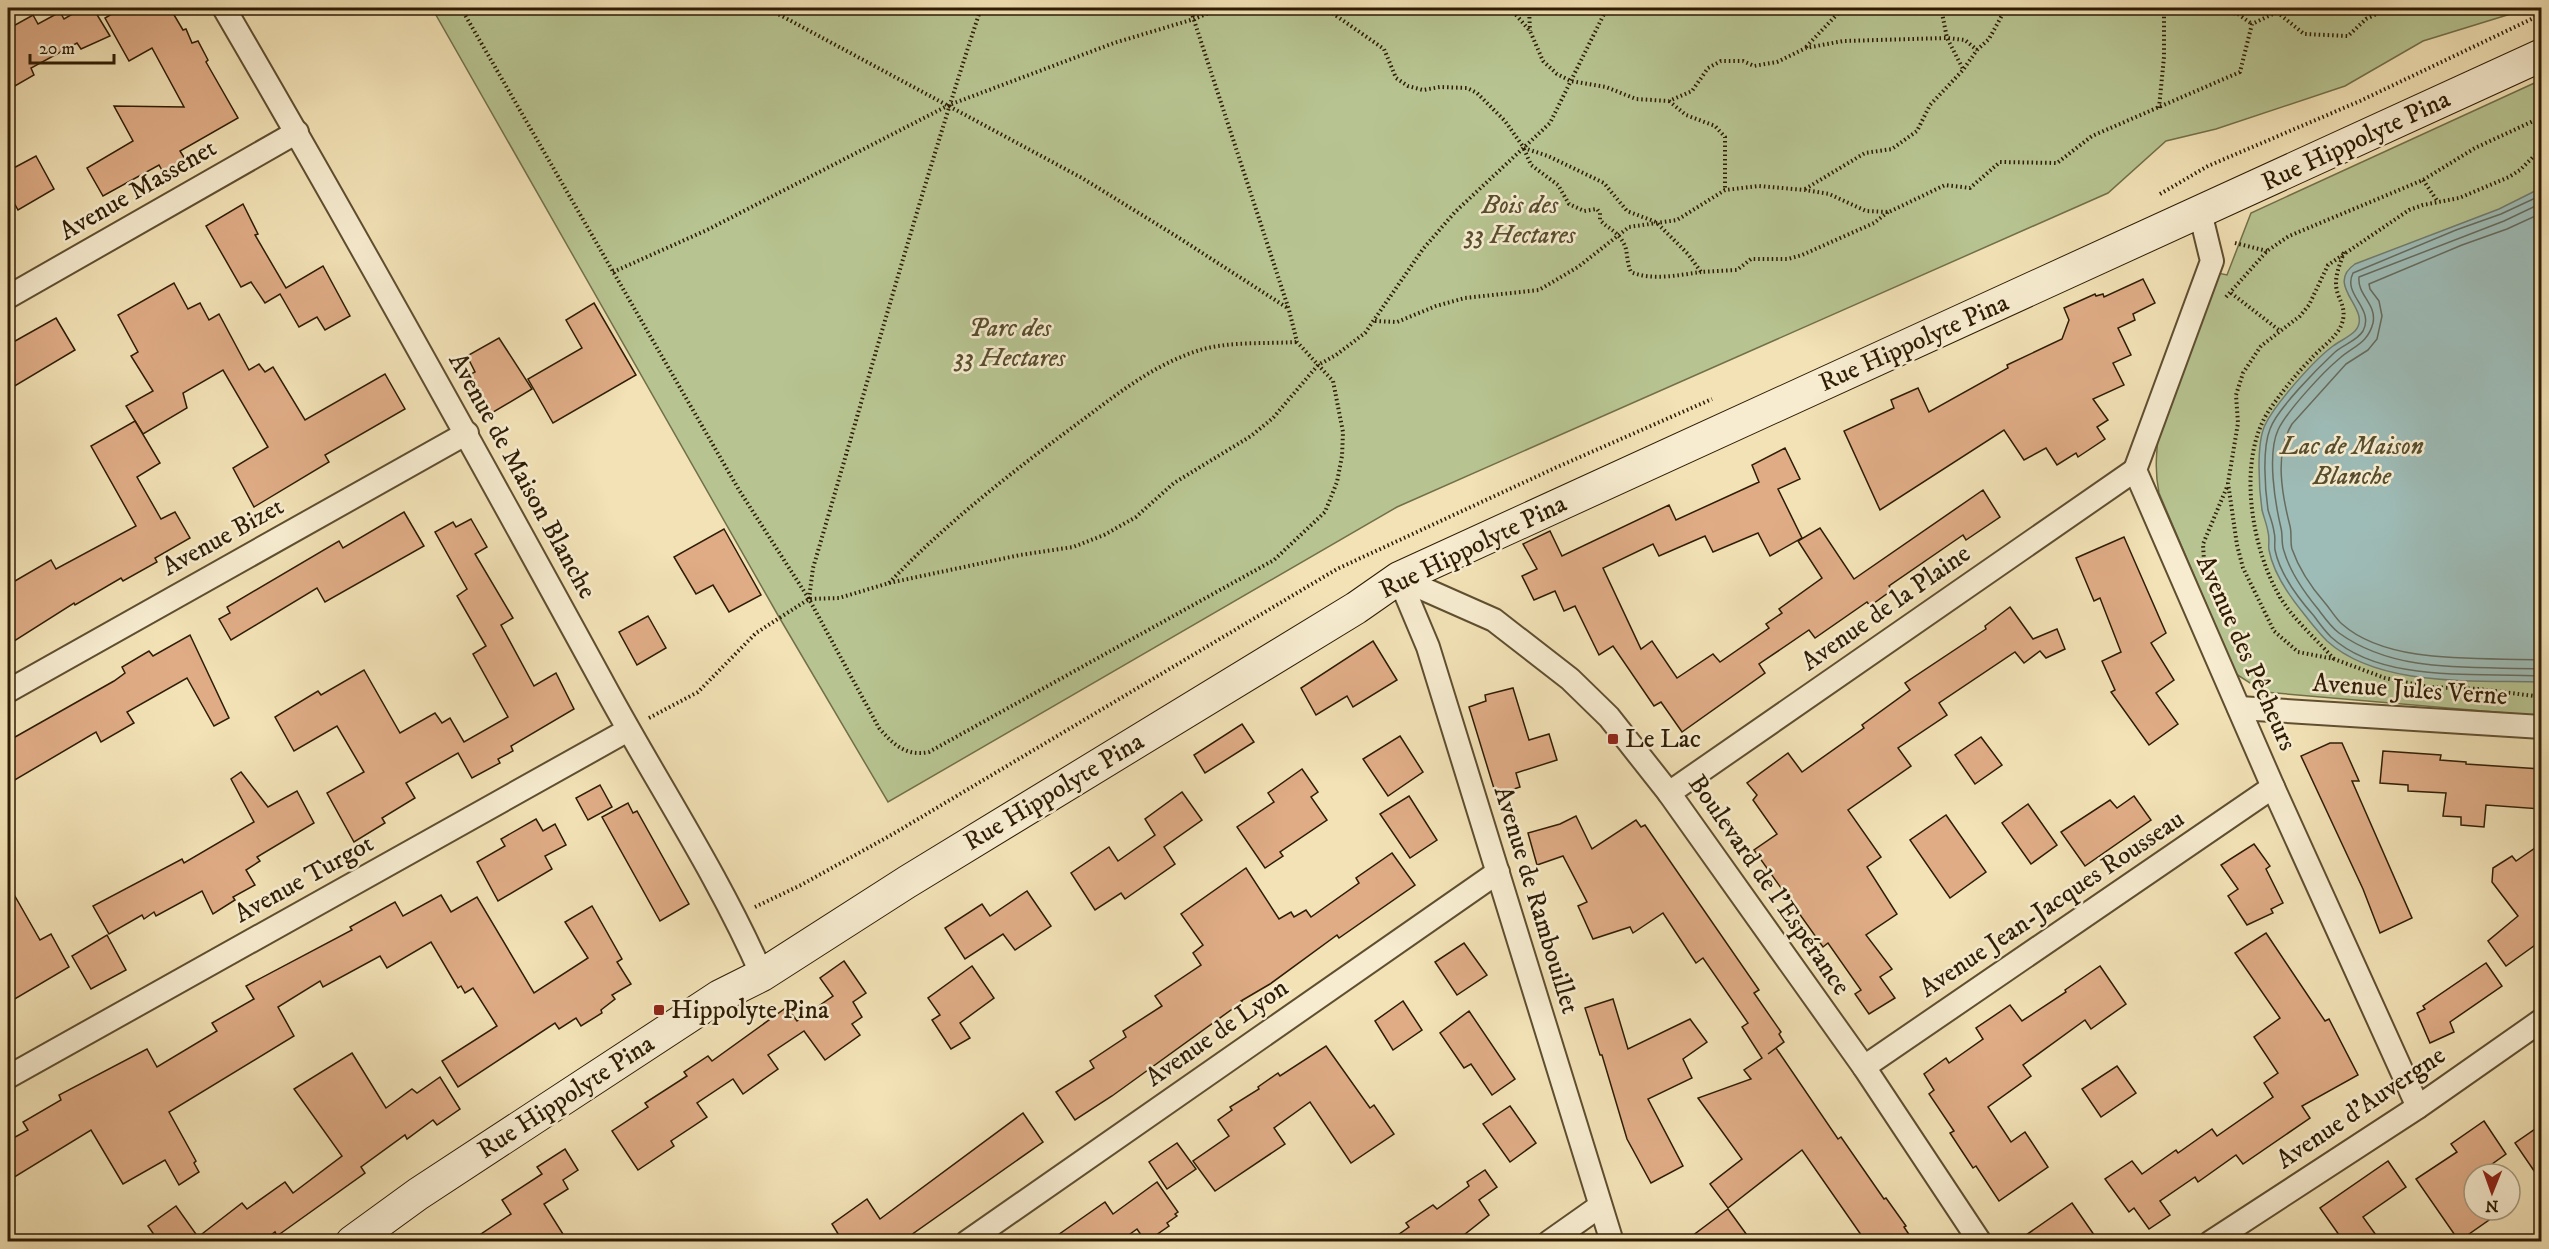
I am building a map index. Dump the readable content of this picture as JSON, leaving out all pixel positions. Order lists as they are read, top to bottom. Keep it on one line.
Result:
{"streets":{"main road":["Rue Hippolyte Pina"],"street":["Avenue Massenet","Avenue de Maison Blanche","Avenue Bizet","Avenue de la Plaine","Avenue des Pêcheurs","Avenue Jules Verne","Avenue Turgot","Boulevard de l'Espérance","Avenue de Rambouillet","Avenue Jean-Jacques Rousseau","Avenue de Lyon","Avenue d'Auvergne"]},"crossings":[["Rue Hippolyte Pina","Avenue de Maison Blanche"],["Rue Hippolyte Pina","Boulevard de l'Espérance"],["Rue Hippolyte Pina","Avenue de Rambouillet"],["Avenue Massenet","Avenue de Maison Blanche"],["Avenue de Maison Blanche","Avenue Bizet"],["Avenue de Maison Blanche","Avenue Turgot"],["Avenue de la Plaine","Avenue des Pêcheurs"],["Avenue de la Plaine","Boulevard de l'Espérance"],["Avenue des Pêcheurs","Avenue Jules Verne"],["Avenue des Pêcheurs","Avenue Jean-Jacques Rousseau"],["Avenue des Pêcheurs","Avenue d'Auvergne"],["Boulevard de l'Espérance","Avenue de Rambouillet"],["Boulevard de l'Espérance","Avenue Jean-Jacques Rousseau"],["Avenue de Rambouillet","Avenue de Lyon"]],"parks":["Bois des 33 Hectares","Parc des 33 Hectares","Lac de Maison Blanche"],"places":{"transit":["Le Lac","Hippolyte Pina"]},"scale_bar":"20 m","north":"bottom"}
